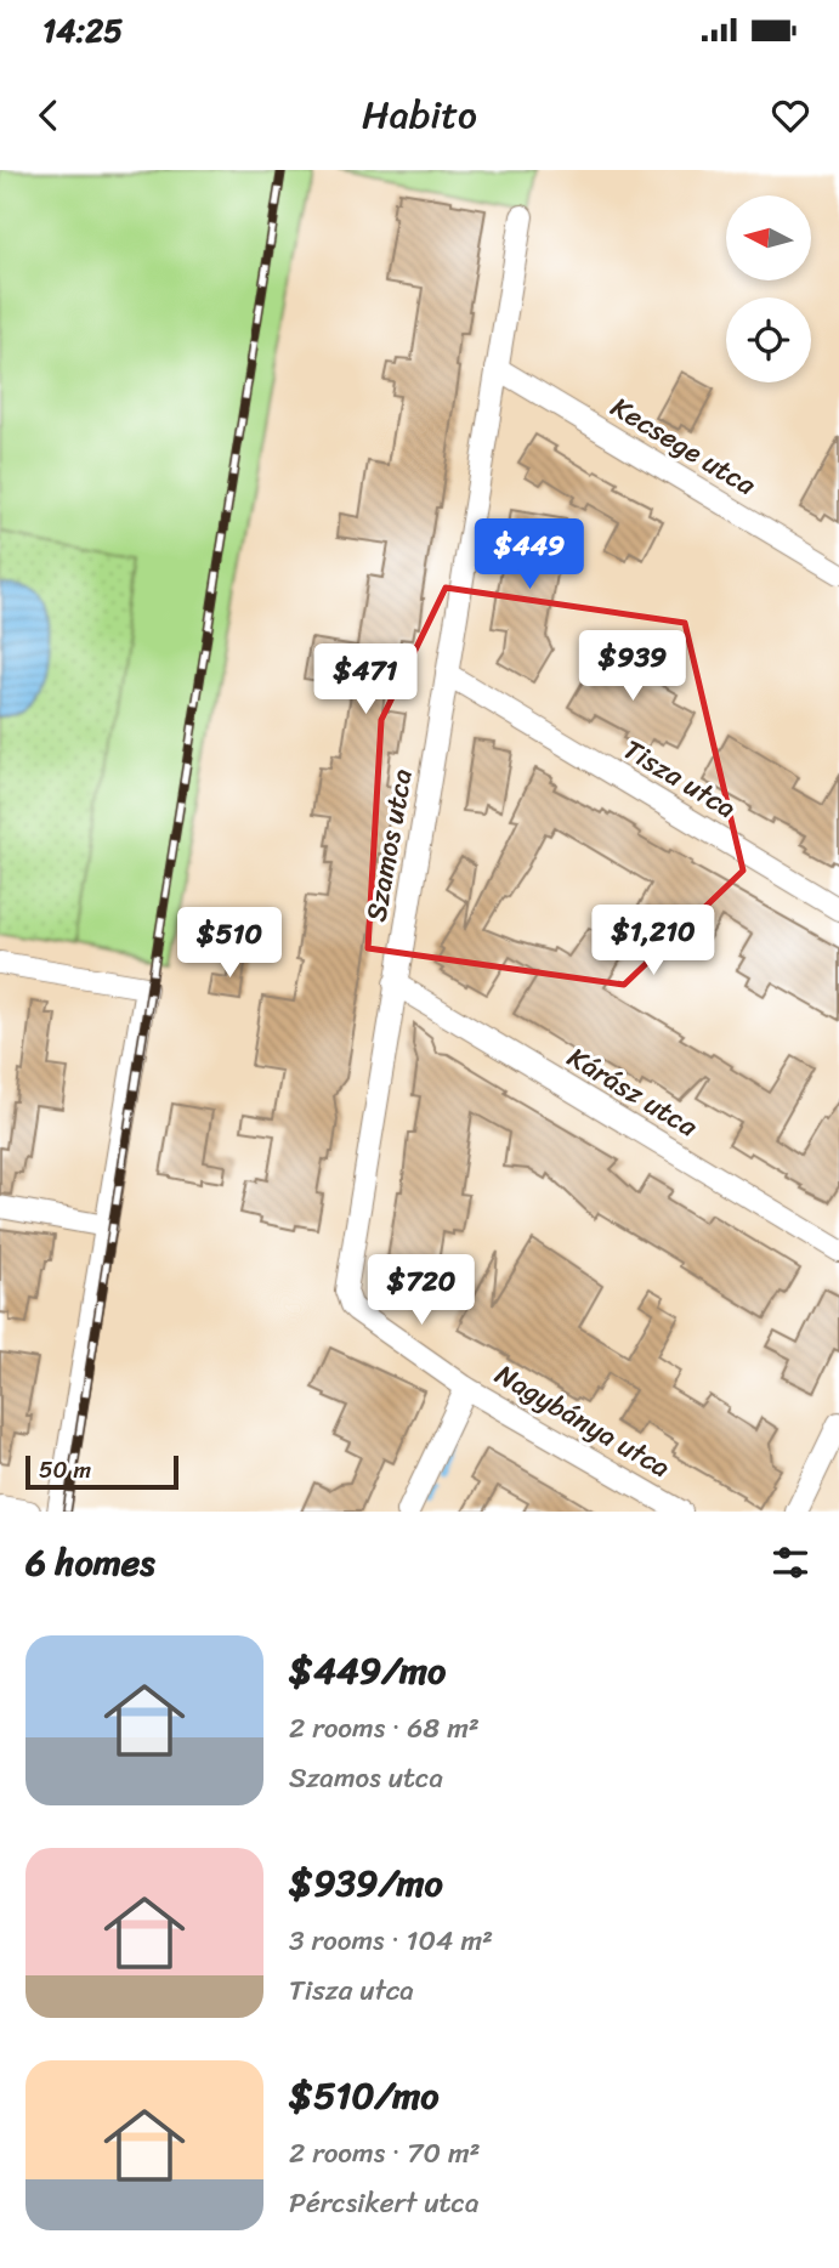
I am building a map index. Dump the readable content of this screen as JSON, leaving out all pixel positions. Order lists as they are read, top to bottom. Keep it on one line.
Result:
{"streets":{"street":["Kecsege utca","Tisza utca","Szamos utca","Kárász utca","Nagybánya utca"]},"crossings":[["Kecsege utca","Szamos utca"],["Tisza utca","Szamos utca"],["Szamos utca","Kárász utca"],["Szamos utca","Nagybánya utca"]],"scale_bar":"50 m","north":"left","page":{"status":"14:25","header":"Habito","price":["$449","$939","$471","$1,210","$510","$720"],"scale":"50 m","heading":"6 homes","list":[{"name":"$449/mo","note":"2 rooms · 68 m² · Szamos utca"},{"name":"$939/mo","note":"3 rooms · 104 m² · Tisza utca"},{"name":"$510/mo","note":"2 rooms · 70 m² · Pércsikert utca"}]}}
